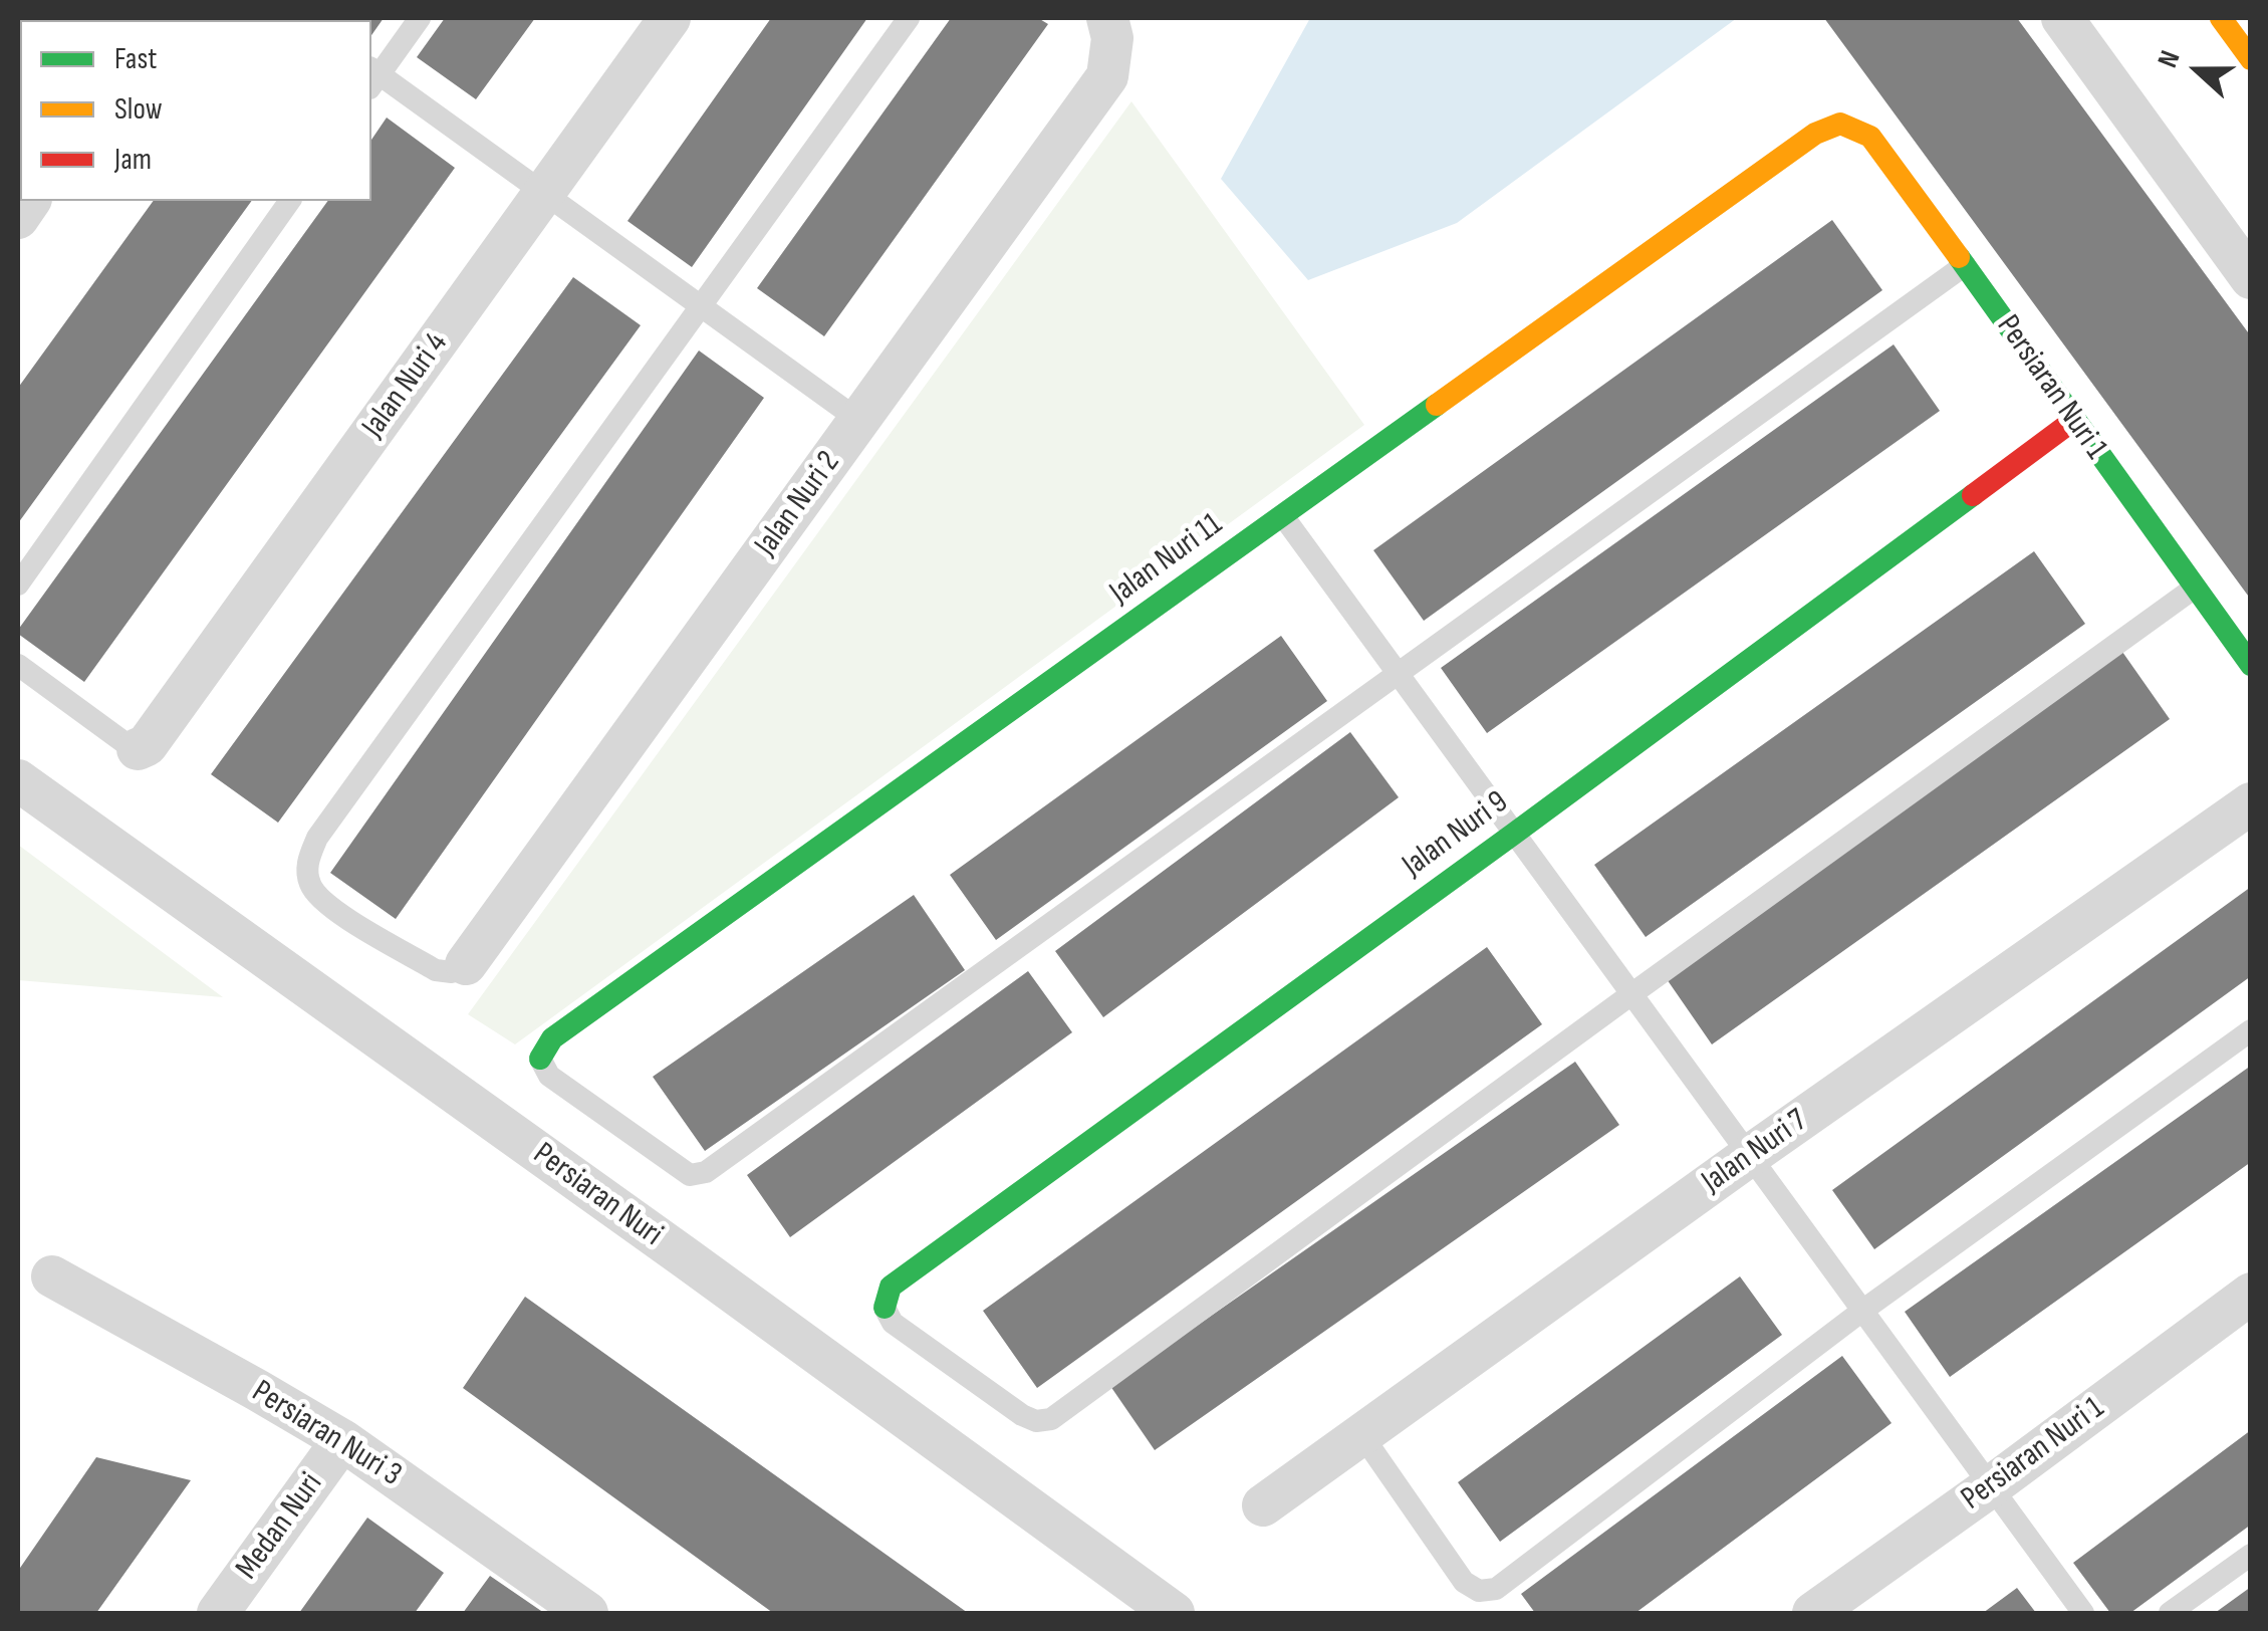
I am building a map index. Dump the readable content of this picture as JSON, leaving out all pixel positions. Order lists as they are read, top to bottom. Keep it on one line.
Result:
{"streets":{"street":["Jalan Nuri 4","Persiaran Nuri 1","Jalan Nuri 2","Jalan Nuri 11","Jalan Nuri 9","Jalan Nuri 7","Persiaran Nuri","Persiaran Nuri 3","Medan Nuri"]},"crossings":[["Persiaran Nuri 1","Jalan Nuri 11"],["Persiaran Nuri 1","Jalan Nuri 9"],["Persiaran Nuri 3","Medan Nuri"]],"legend":["Fast","Slow","Jam"],"north":"left"}
